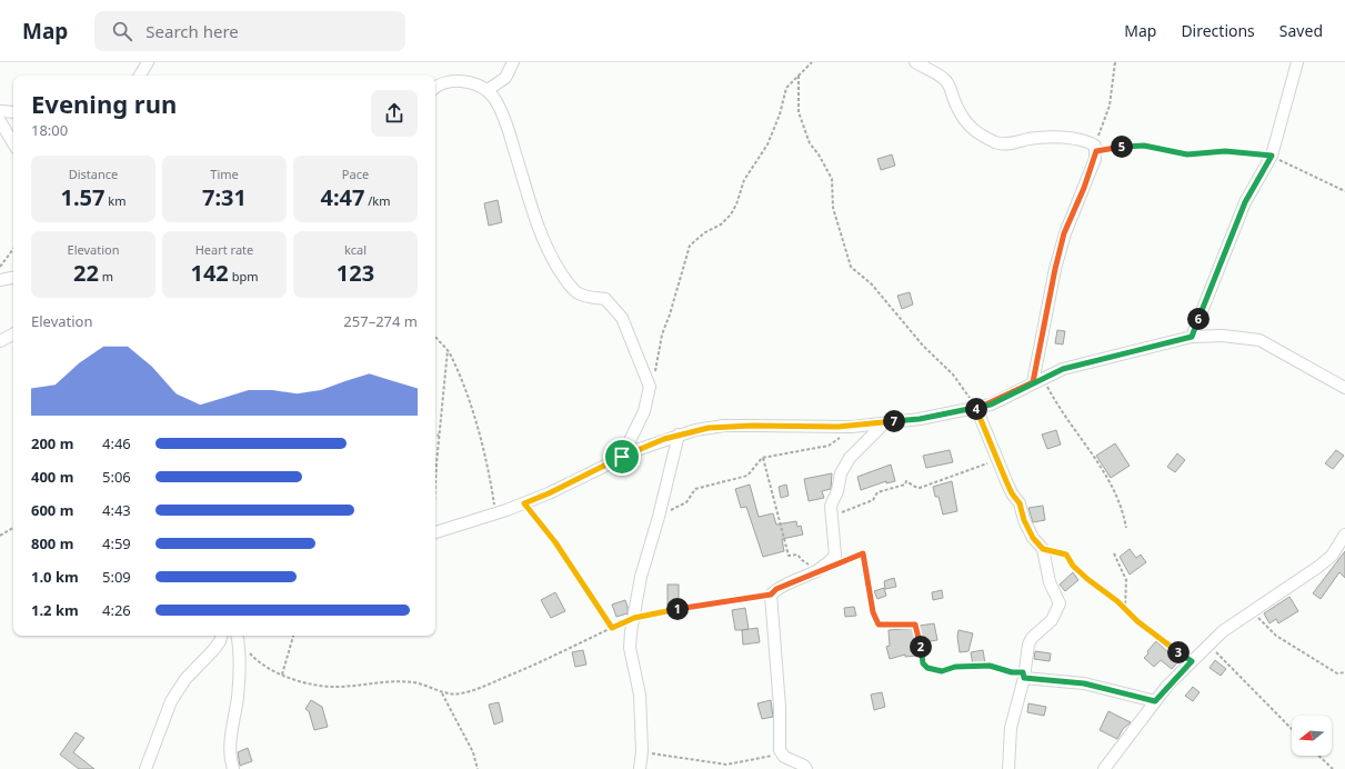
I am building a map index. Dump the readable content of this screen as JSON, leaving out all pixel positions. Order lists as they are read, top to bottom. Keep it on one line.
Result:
{"north":"left","page":{"header":"Map","search":"Search here","nav":["Map","Directions","Saved"],"heading":["Evening run","18:00"],"pins":["5","6","4","7","1","2","3"],"stats":[["Distance","1.57 km"],["Time","7:31"],["Pace","4:47 /km"],["Elevation","22 m"],["Heart rate","142 bpm"],["kcal","123"]],"chart":["Elevation","257–274 m"],"list":[{"name":"200 m","note":"4:46"},{"name":"400 m","note":"5:06"},{"name":"600 m","note":"4:43"},{"name":"800 m","note":"4:59"},{"name":"1.0 km","note":"5:09"},{"name":"1.2 km","note":"4:26"}]}}
